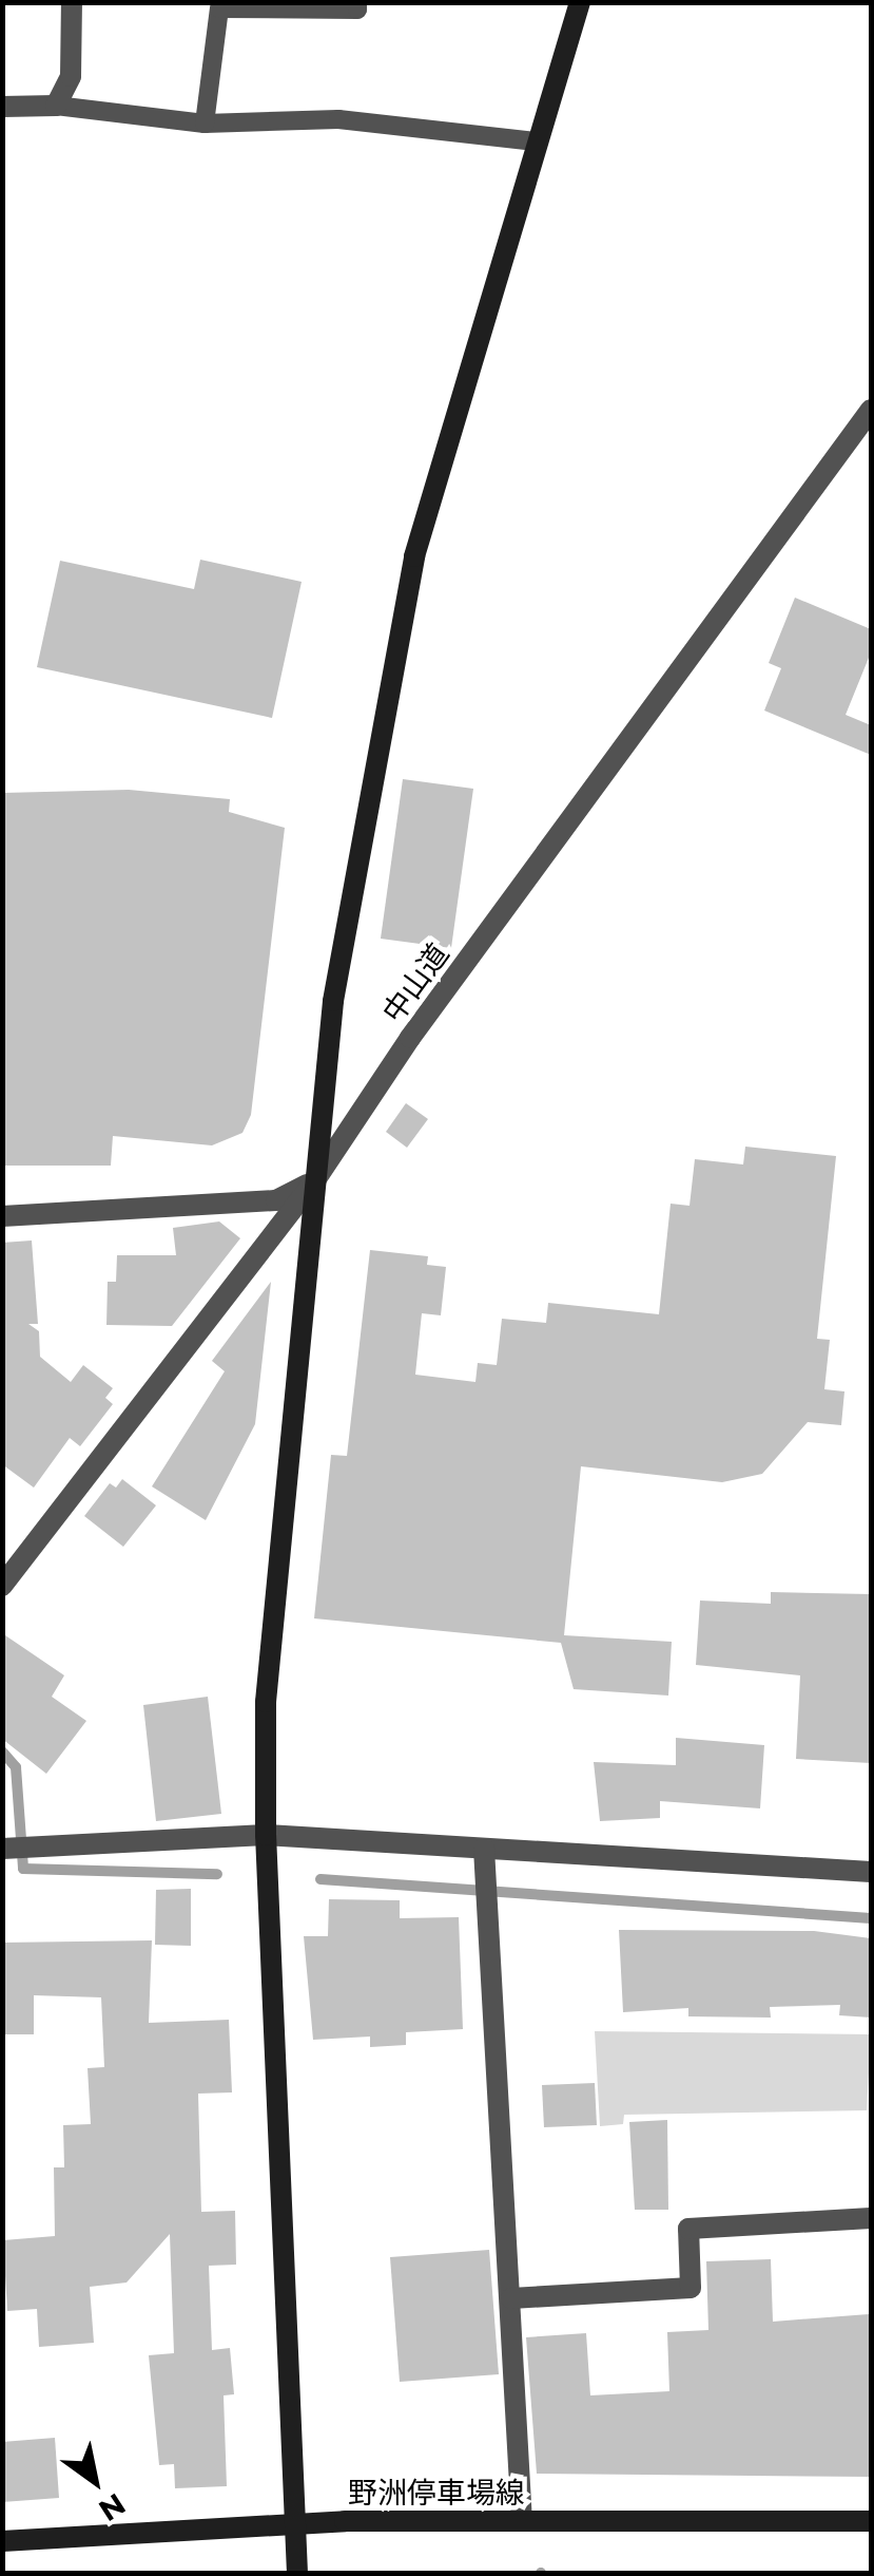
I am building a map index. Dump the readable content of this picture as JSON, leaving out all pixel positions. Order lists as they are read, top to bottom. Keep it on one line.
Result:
{"streets":{"street":["中山道","野洲停車場線"]},"north":"bottom right"}
